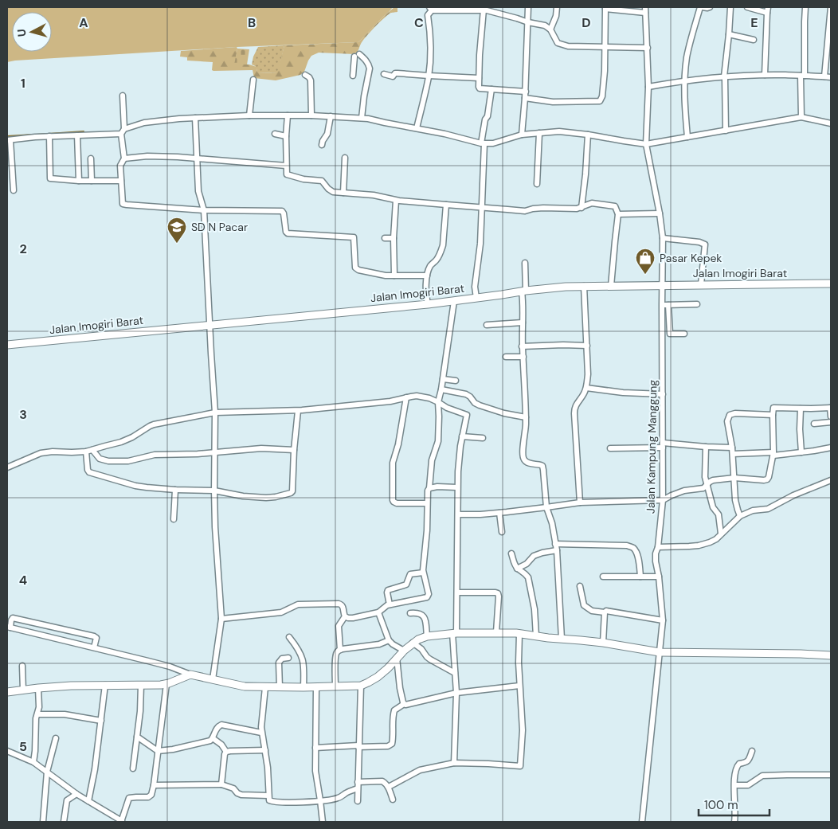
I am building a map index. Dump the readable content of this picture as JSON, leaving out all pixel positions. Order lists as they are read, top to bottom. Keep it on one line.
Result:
{"streets":{"street":["Jalan Imogiri Barat","Jalan Kampung Manggung"]},"crossings":[["Jalan Imogiri Barat","Jalan Kampung Manggung"]],"places":{"school or university":["SD N Pacar"],"shop":["Pasar Kepek"]},"scale_bar":"100 m","north":"left","grid":{"columns":["A","B","C","D","E"],"rows":["1","2","3","4","5"]}}
